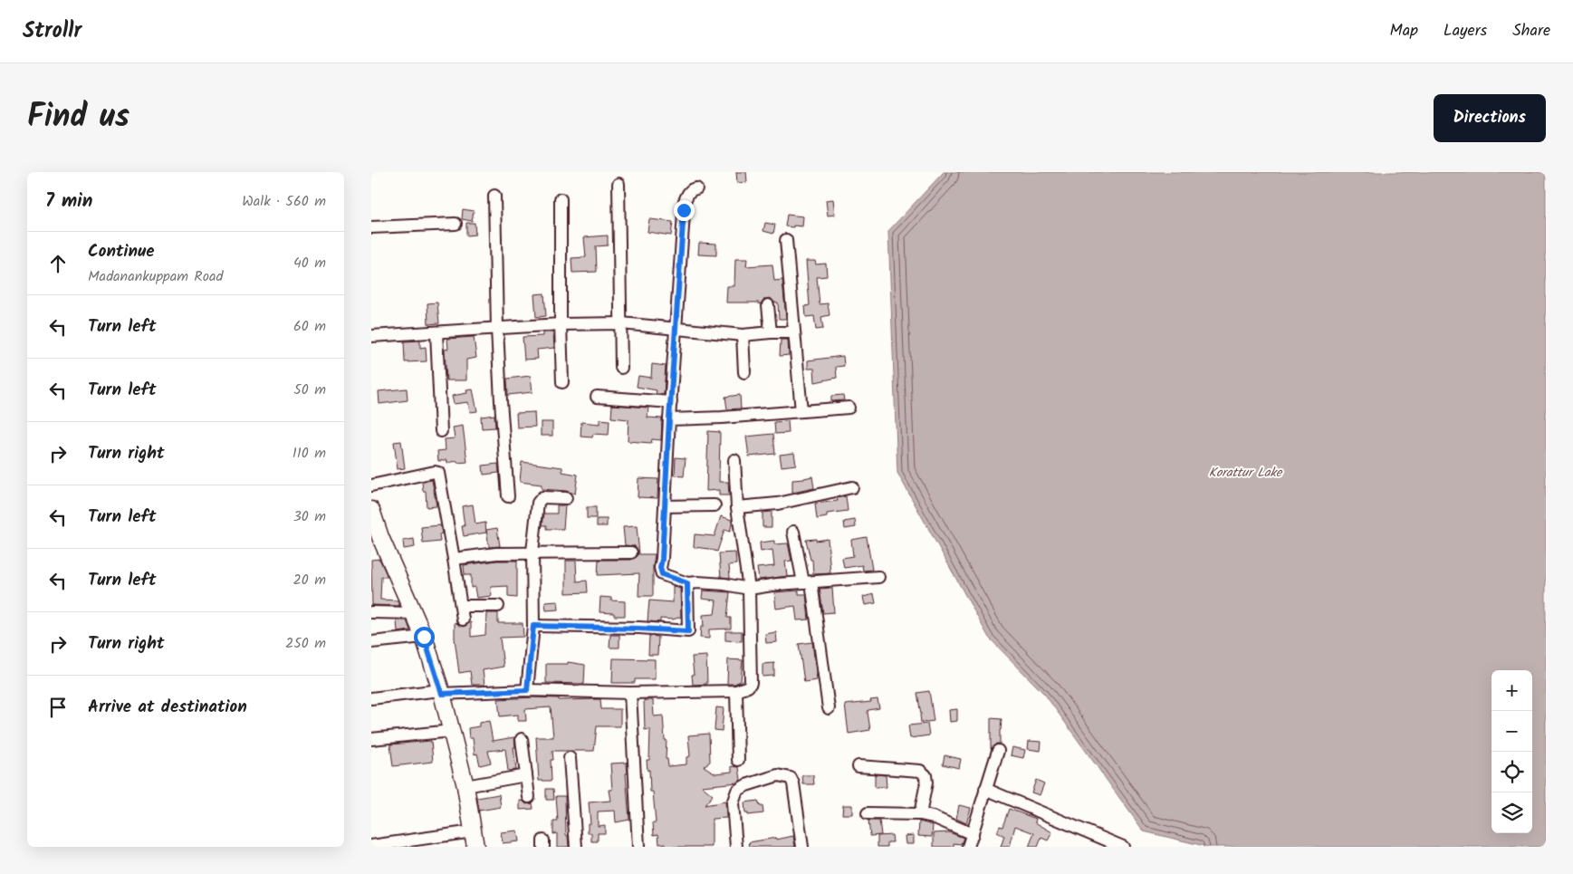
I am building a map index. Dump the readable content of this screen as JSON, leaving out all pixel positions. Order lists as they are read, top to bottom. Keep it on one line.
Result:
{"water":["Korattur Lake"],"page":{"header":"Strollr","nav":["Map","Layers","Share"],"title":"Find us","buttons":"Directions","heading":["7 min","Walk · 560 m"],"list":[["Continue","Madanankuppam Road","40 m"],["Turn left","60 m"],["Turn left","50 m"],["Turn right","110 m"],["Turn left","30 m"],["Turn left","20 m"],["Turn right","250 m"],"Arrive at destination"],"map_buttons":["+","−"]}}
